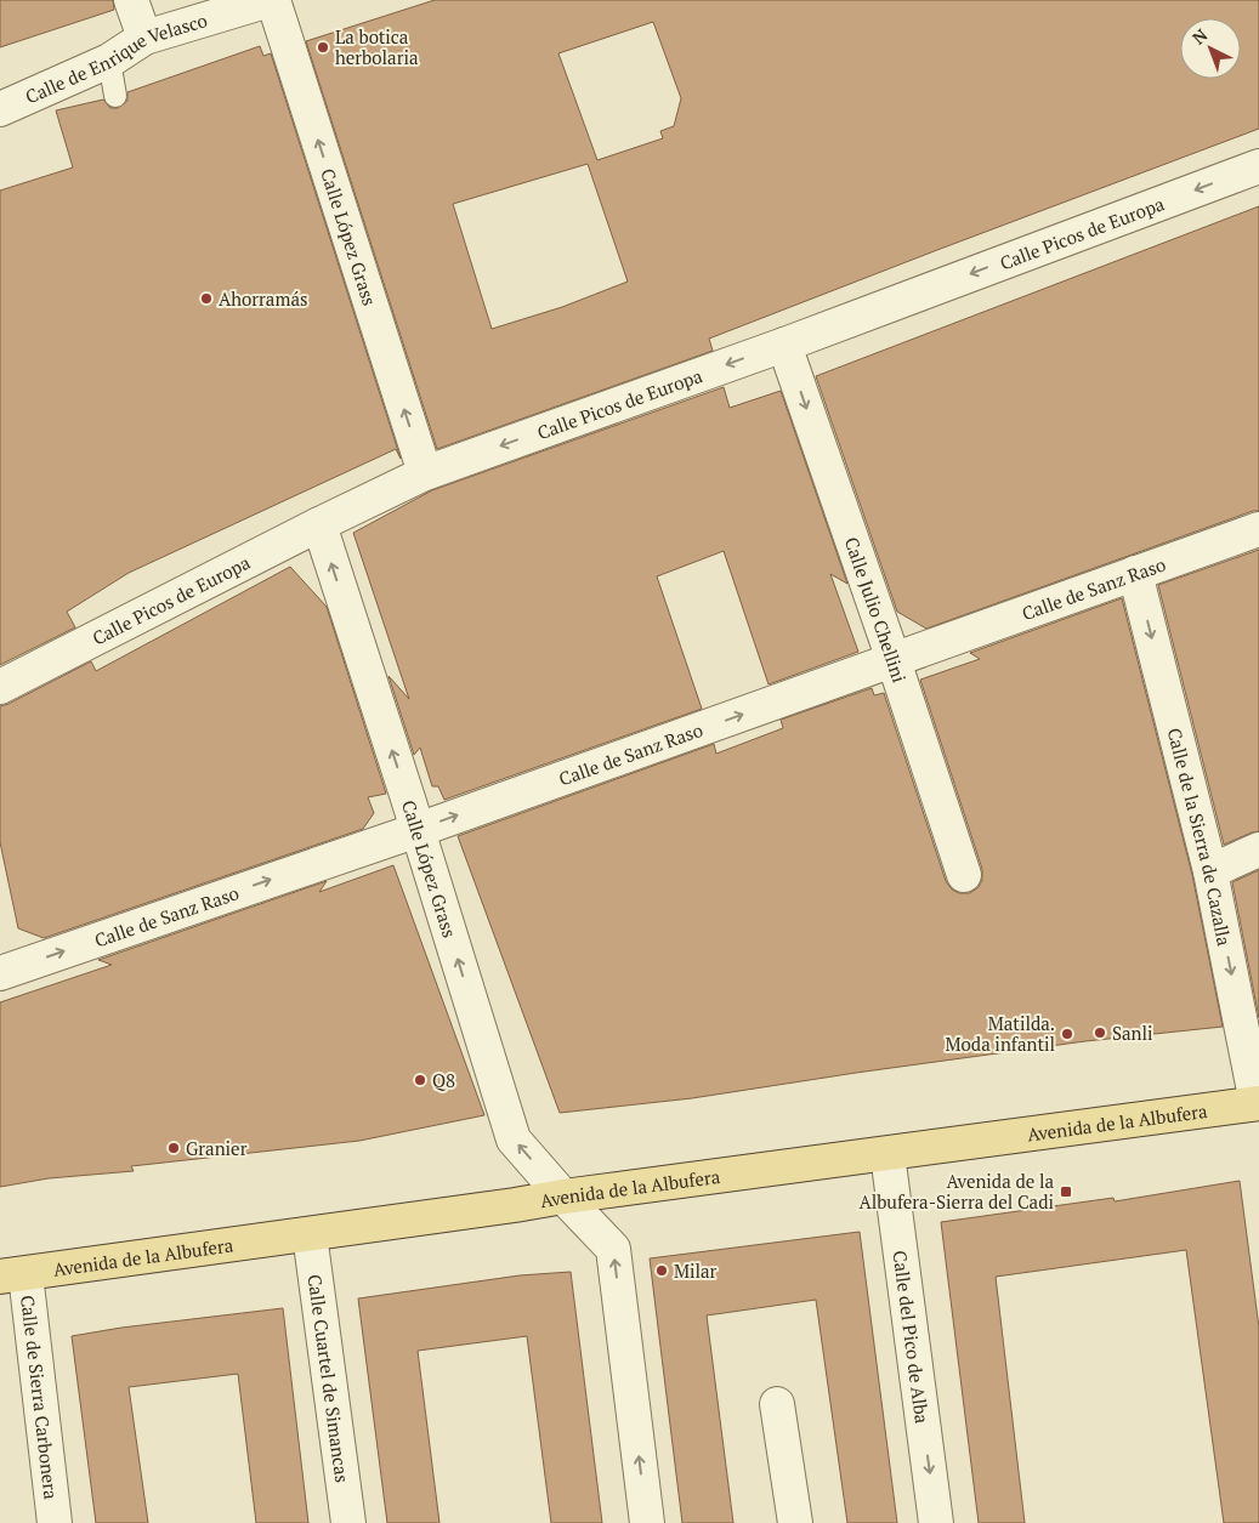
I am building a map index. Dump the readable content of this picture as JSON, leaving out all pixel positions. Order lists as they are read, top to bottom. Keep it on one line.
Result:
{"streets":{"main road":["Avenida de la Albufera"],"street":["Calle de Enrique Velasco","Calle Picos de Europa","Calle López Grass","Calle de Sanz Raso","Calle Julio Chellini","Calle de la Sierra de Cazalla","Calle del Pico de Alba","Calle Cuartel de Simancas","Calle de Sierra Carbonera"]},"crossings":[["Calle de Enrique Velasco","Calle López Grass"],["Calle Picos de Europa","Calle López Grass"],["Calle Picos de Europa","Calle Julio Chellini"],["Calle López Grass","Calle de Sanz Raso"],["Calle López Grass","Avenida de la Albufera"],["Calle de Sanz Raso","Calle Julio Chellini"],["Calle de Sanz Raso","Calle de la Sierra de Cazalla"],["Calle de la Sierra de Cazalla","Avenida de la Albufera"],["Avenida de la Albufera","Calle del Pico de Alba"],["Avenida de la Albufera","Calle Cuartel de Simancas"],["Avenida de la Albufera","Calle de Sierra Carbonera"]],"one_way":["Calle Picos de Europa","Calle López Grass","Calle de Sanz Raso","Calle Julio Chellini","Calle de la Sierra de Cazalla"],"places":{"other":["La botica herbolaria","Ahorramás","Sanli","Matilda. Moda infantil","Q8","Granier","Milar"],"transit":["Avenida de la Albufera-Sierra del Cadi"]},"north":"top left"}
